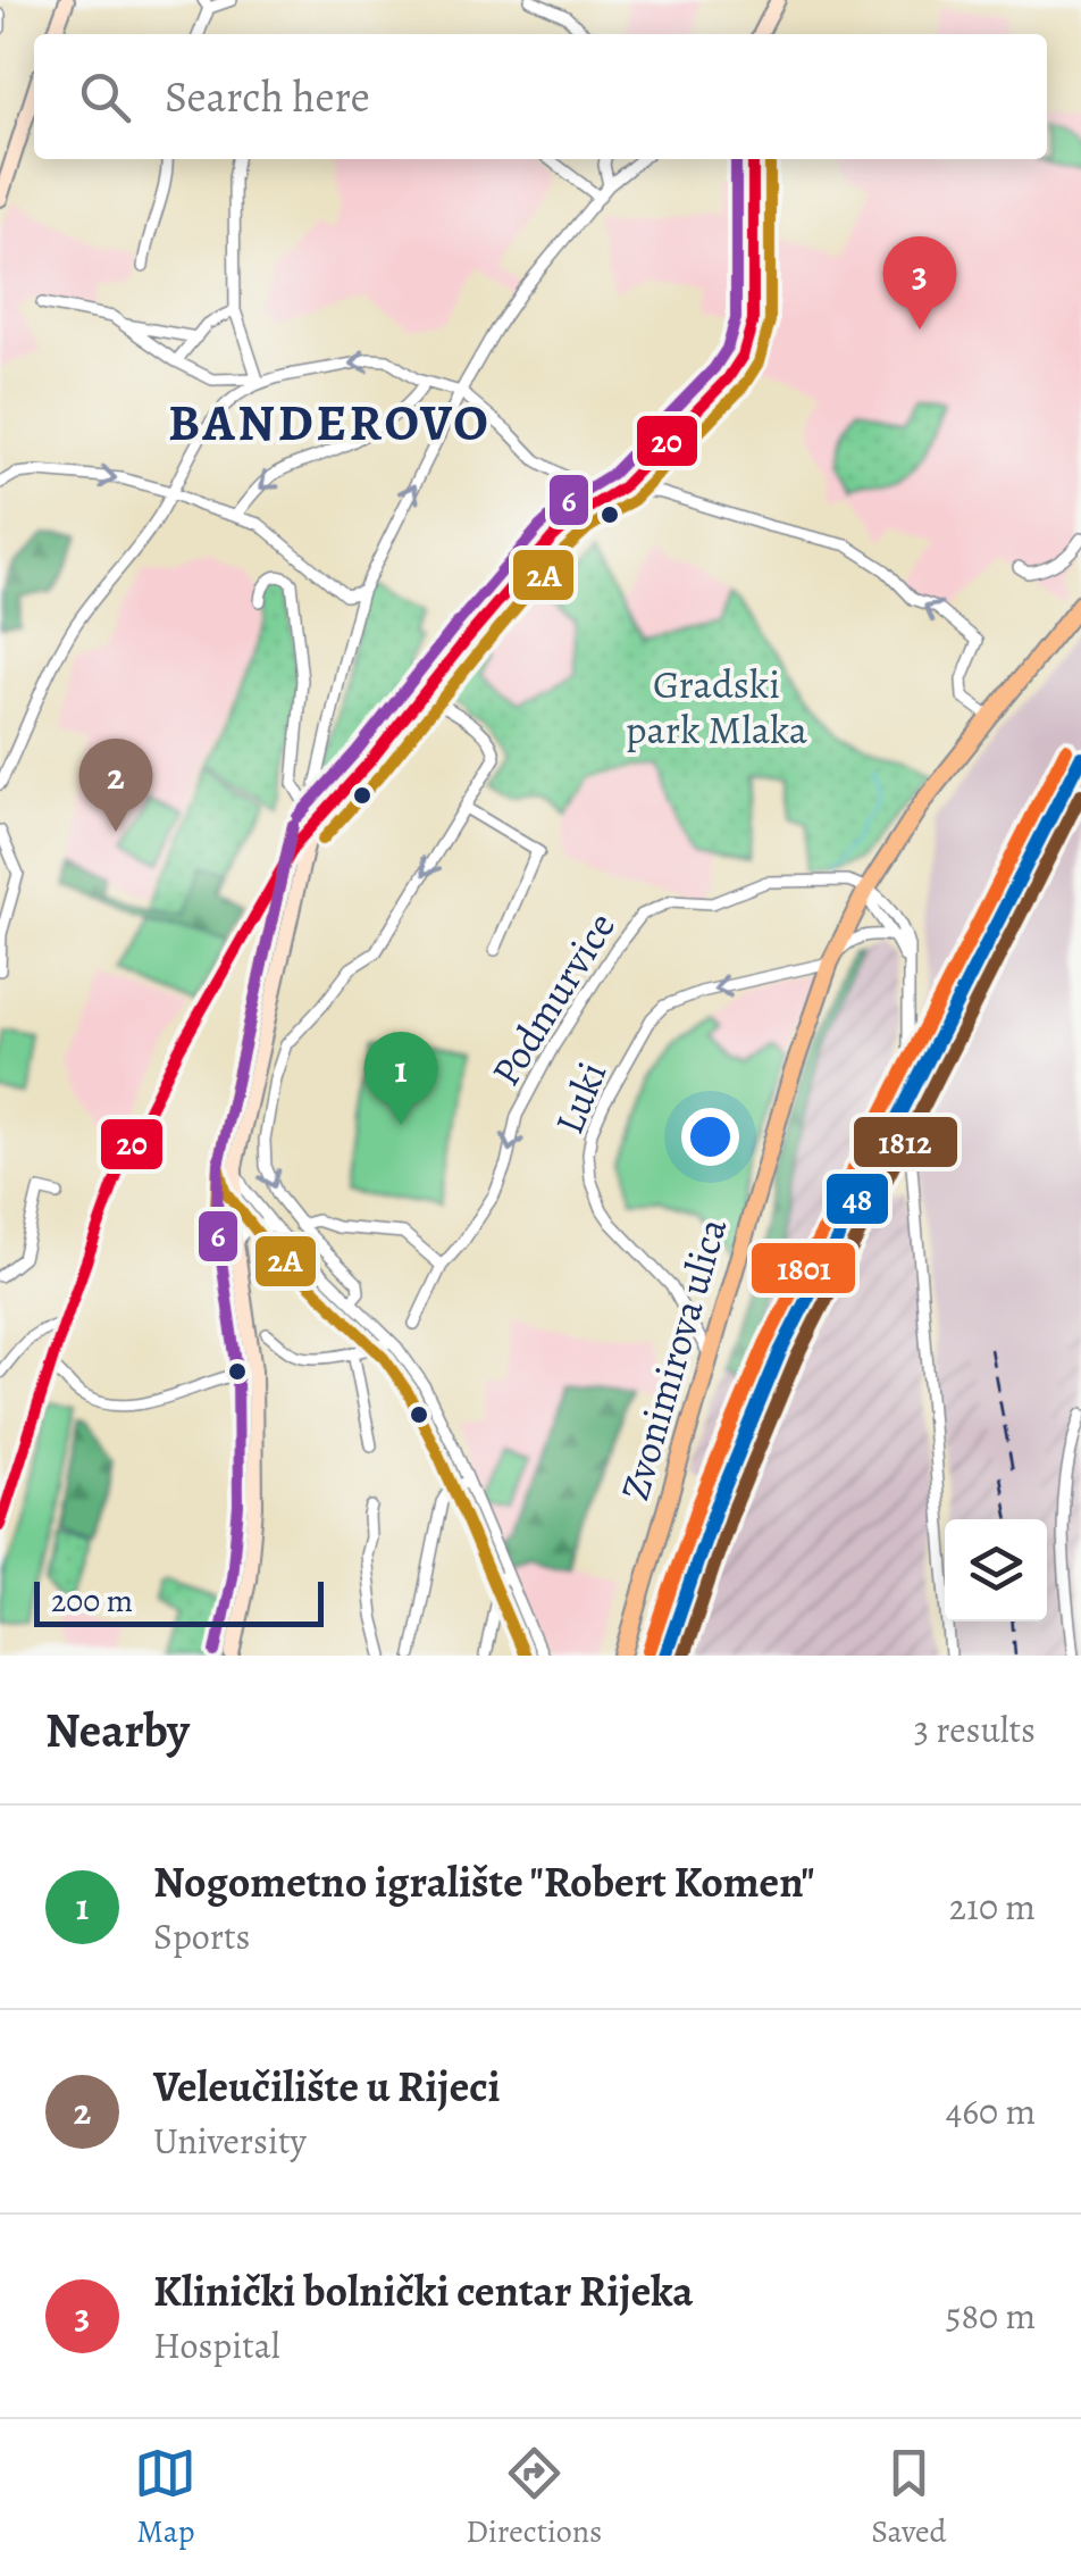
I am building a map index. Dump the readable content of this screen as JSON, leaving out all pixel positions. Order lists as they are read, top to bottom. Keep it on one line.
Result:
{"streets":{"main road":["Zvonimirova ulica"],"street":["Podmurvice","Luki"]},"crossings":[["Podmurvice","Zvonimirova ulica"],["Luki","Zvonimirova ulica"]],"one_way":["Podmurvice"],"districts":["BANDEROVO"],"parks":["Gradski park Mlaka"],"lines":["transit line 20","transit line 2A","transit line 6","transit line 1801","transit line 48","transit line 1812"],"scale_bar":"200 m","page":{"search":"Search here","pins":["3","2","1"],"scale":"200 m","heading":["Nearby","3 results"],"list":[{"mark":"1","name":"Nogometno igralište \"Robert Komen\"","note":"Sports","value":"210 m"},{"mark":"2","name":"Veleučilište u Rijeci","note":"University","value":"460 m"},{"mark":"3","name":"Klinički bolnički centar Rijeka","note":"Hospital","value":"580 m"}],"nav":["Map","Directions","Saved"]}}
